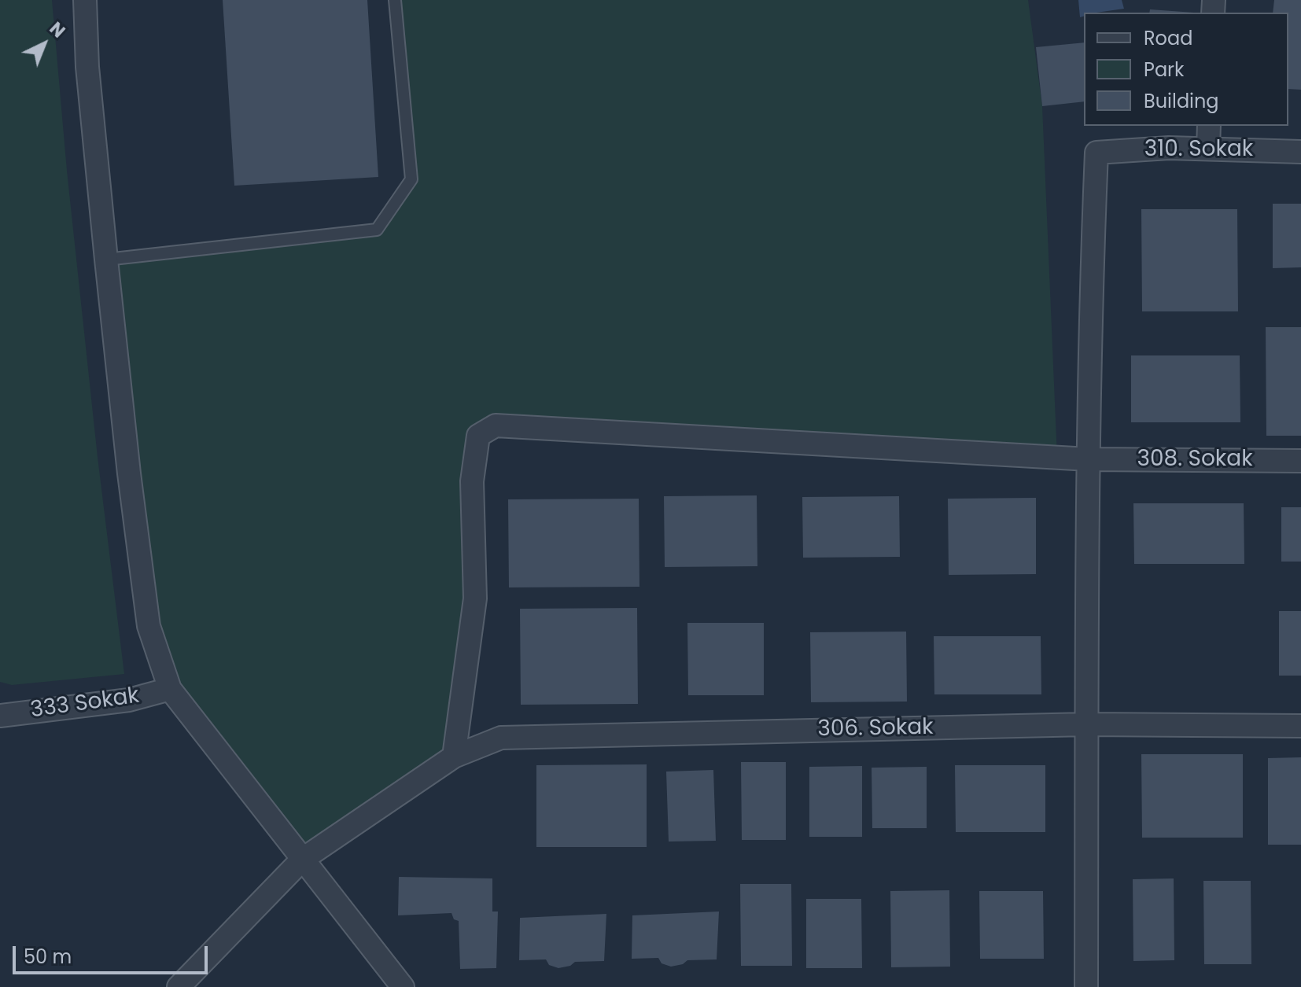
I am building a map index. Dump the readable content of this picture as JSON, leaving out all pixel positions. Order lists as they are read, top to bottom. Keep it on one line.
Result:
{"streets":{"street":["310. Sokak","308. Sokak","333 Sokak","306. Sokak"]},"crossings":[["310. Sokak","308. Sokak"],["308. Sokak","306. Sokak"]],"legend":["Road","Park","Building"],"scale_bar":"50 m","north":"top right"}
